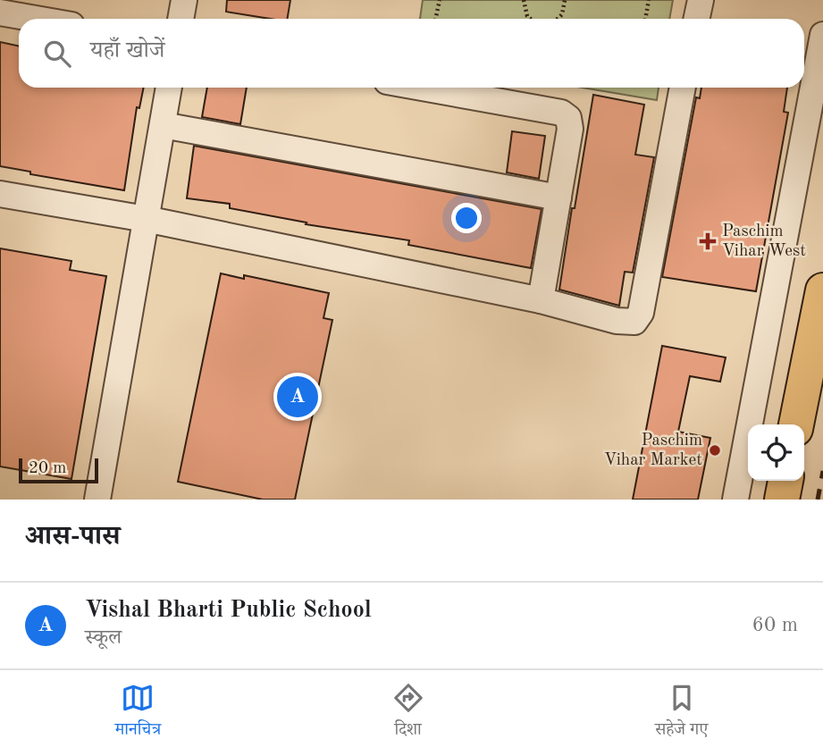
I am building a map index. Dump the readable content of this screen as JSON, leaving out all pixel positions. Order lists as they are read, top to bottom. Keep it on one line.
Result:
{"places":{"health":["Paschim Vihar West"],"other":["Paschim Vihar Market"]},"scale_bar":"20 m","page":{"search":"यहाँ खोजें","pins":"A","scale":"20 m","heading":"आस-पास","list":[{"mark":"A","name":"Vishal Bharti Public School","note":"स्कूल","value":"60 m"}],"nav":["मानचित्र","दिशा","सहेजे गए"]}}
